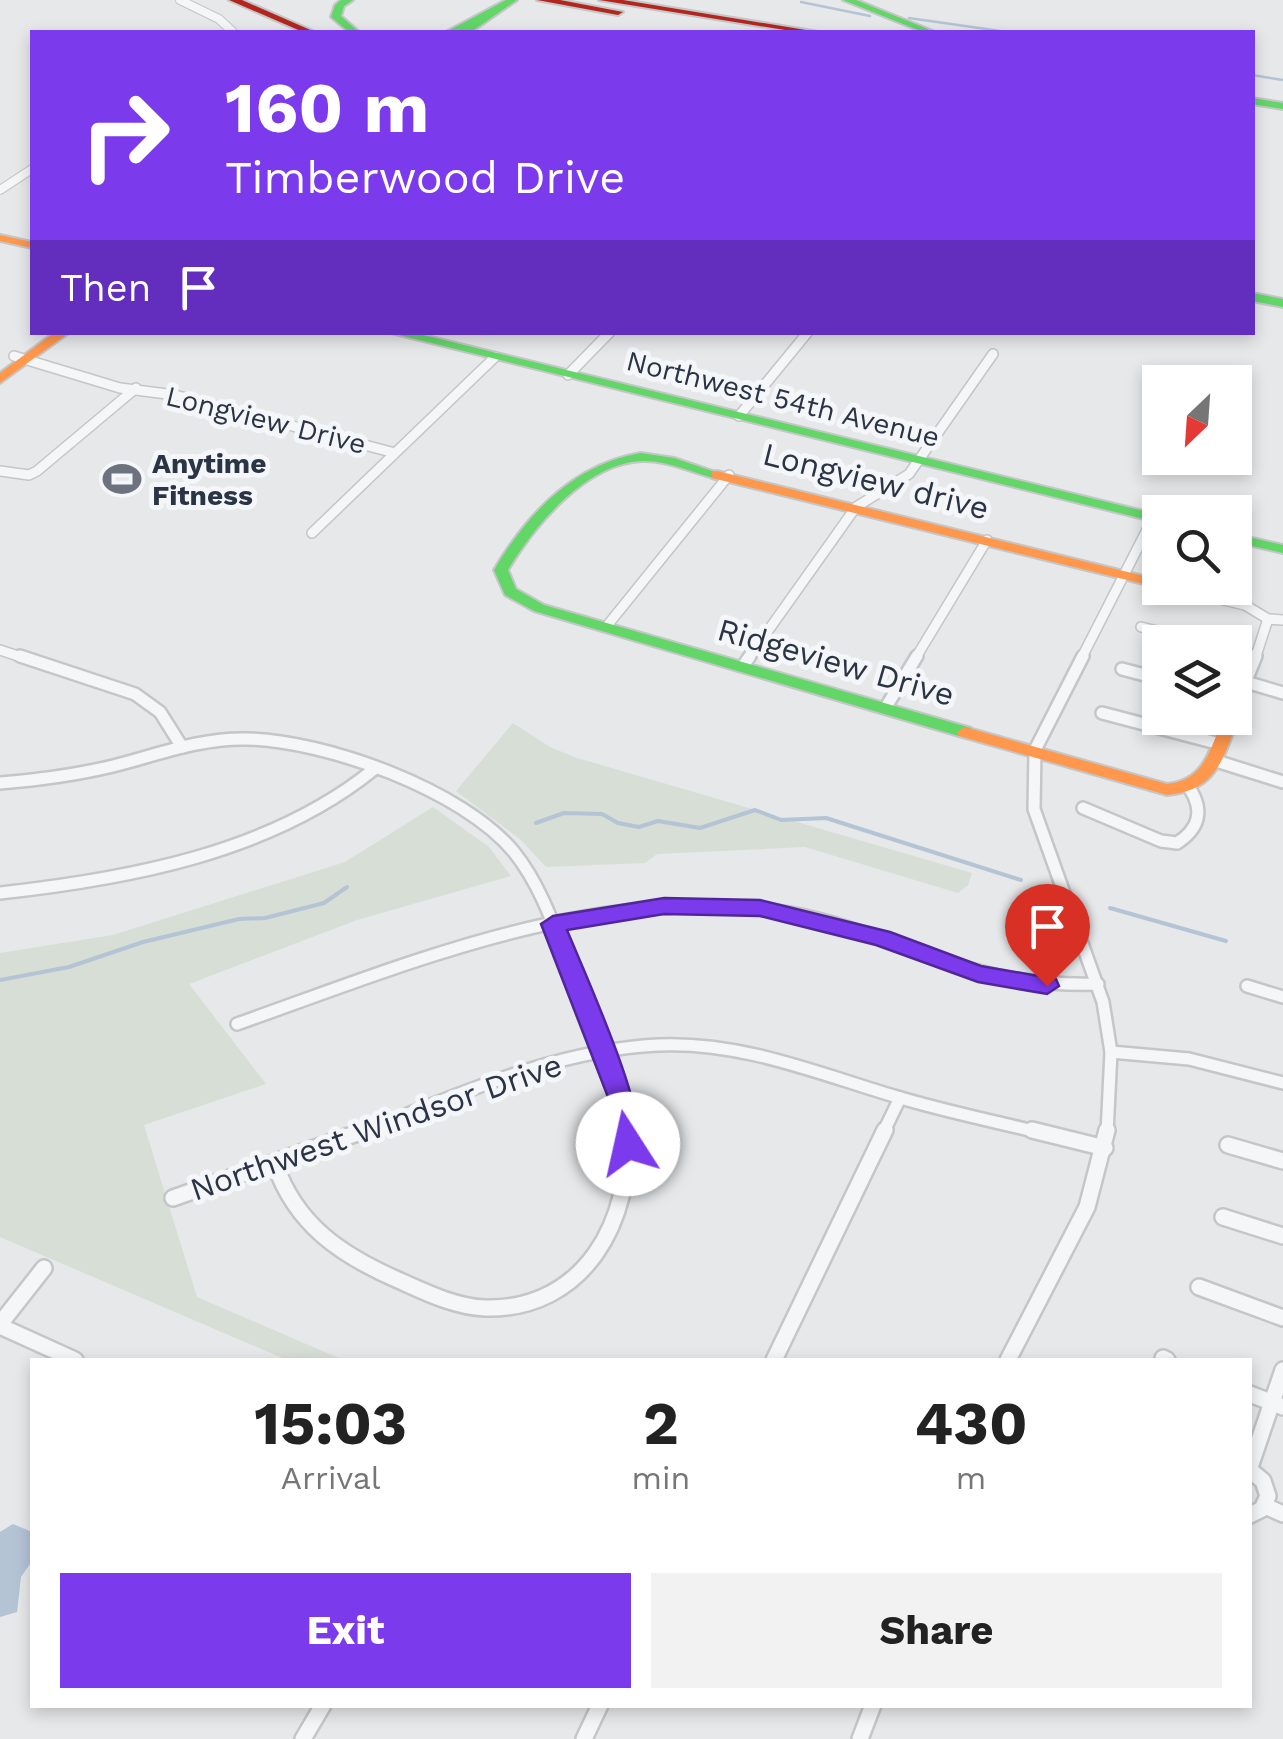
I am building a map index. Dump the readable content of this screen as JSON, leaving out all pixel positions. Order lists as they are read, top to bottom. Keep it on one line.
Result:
{"streets":{"main road":["Northwest 54th Avenue","Longview drive","Ridgeview Drive"],"street":["Longview Drive","Northwest Windsor Drive"]},"crossings":[["Longview drive","Ridgeview Drive"]],"places":{"sports":["Anytime Fitness"]},"north":"bottom left","page":{"turn":["160 m","Timberwood Drive"],"then":"Then","eta":["15:03","Arrival","2","min","430","m"],"buttons":["Exit","Share"]}}
